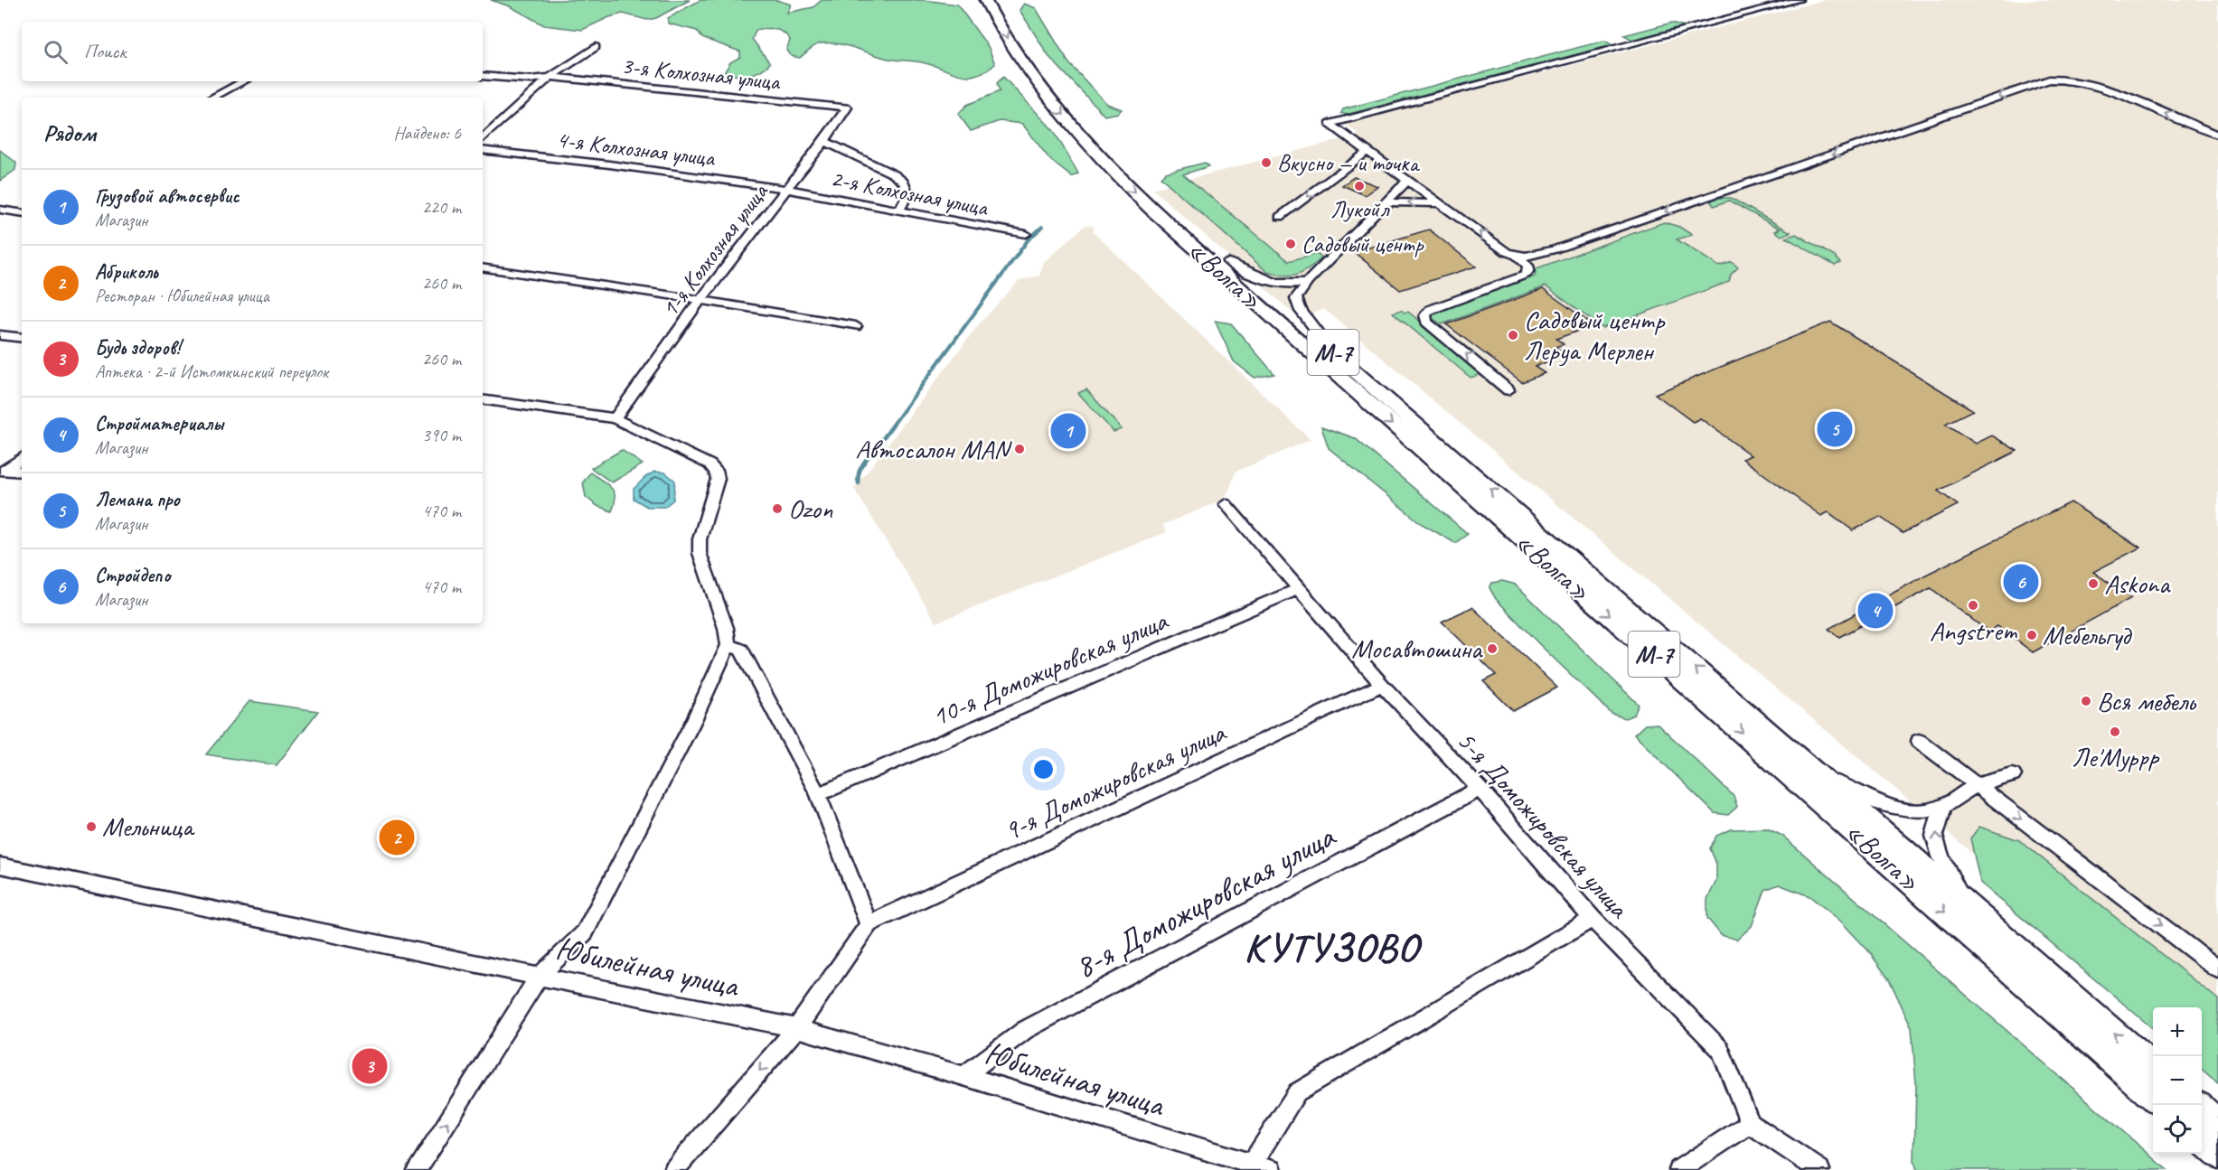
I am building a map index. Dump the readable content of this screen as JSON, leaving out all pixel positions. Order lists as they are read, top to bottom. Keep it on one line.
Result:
{"streets":{"highway":["«Волга»","М-7"],"street":["3-я Колхозная улица","4-я Колхозная улица","2-я Колхозная улица","1-я Колхозная улица","10-я Доможировская улица","9-я Доможировская улица","5-я Доможировская улица","8-я Доможировская улица","Юбилейная улица"]},"crossings":[["3-я Колхозная улица","1-я Колхозная улица"],["4-я Колхозная улица","2-я Колхозная улица"],["4-я Колхозная улица","1-я Колхозная улица"],["2-я Колхозная улица","1-я Колхозная улица"],["10-я Доможировская улица","5-я Доможировская улица"],["9-я Доможировская улица","5-я Доможировская улица"],["5-я Доможировская улица","8-я Доможировская улица"],["8-я Доможировская улица","Юбилейная улица"]],"districts":["КУТУЗОВО"],"places":["Вкусно — и точка","Лукойл","Садовый центр","Садовый центр Леруа Мерлен","Автосалон MAN","Ozon","Askona","Angstrem","Мебельгуд","Мосавтошина","Вся мебель","Ле'Муррр","Мельница"],"page":{"search":"Поиск","heading":["Рядом","Найдено: 6"],"list":[{"mark":"1","name":"Грузовой автосервис","note":"Магазин","value":"220 m"},{"mark":"2","name":"Абриколь","note":"Ресторан · Юбилейная улица","value":"260 m"},{"mark":"3","name":"Будь здоров!","note":"Аптека · 2-й Истомкинский переулок","value":"260 m"},{"mark":"4","name":"Стройматериалы","note":"Магазин","value":"390 m"},{"mark":"5","name":"Лемана про","note":"Магазин","value":"470 m"},{"mark":"6","name":"Стройдепо","note":"Магазин","value":"470 m"}],"pins":["5","1","6","4","2","3"],"map_buttons":["+","−"]}}
